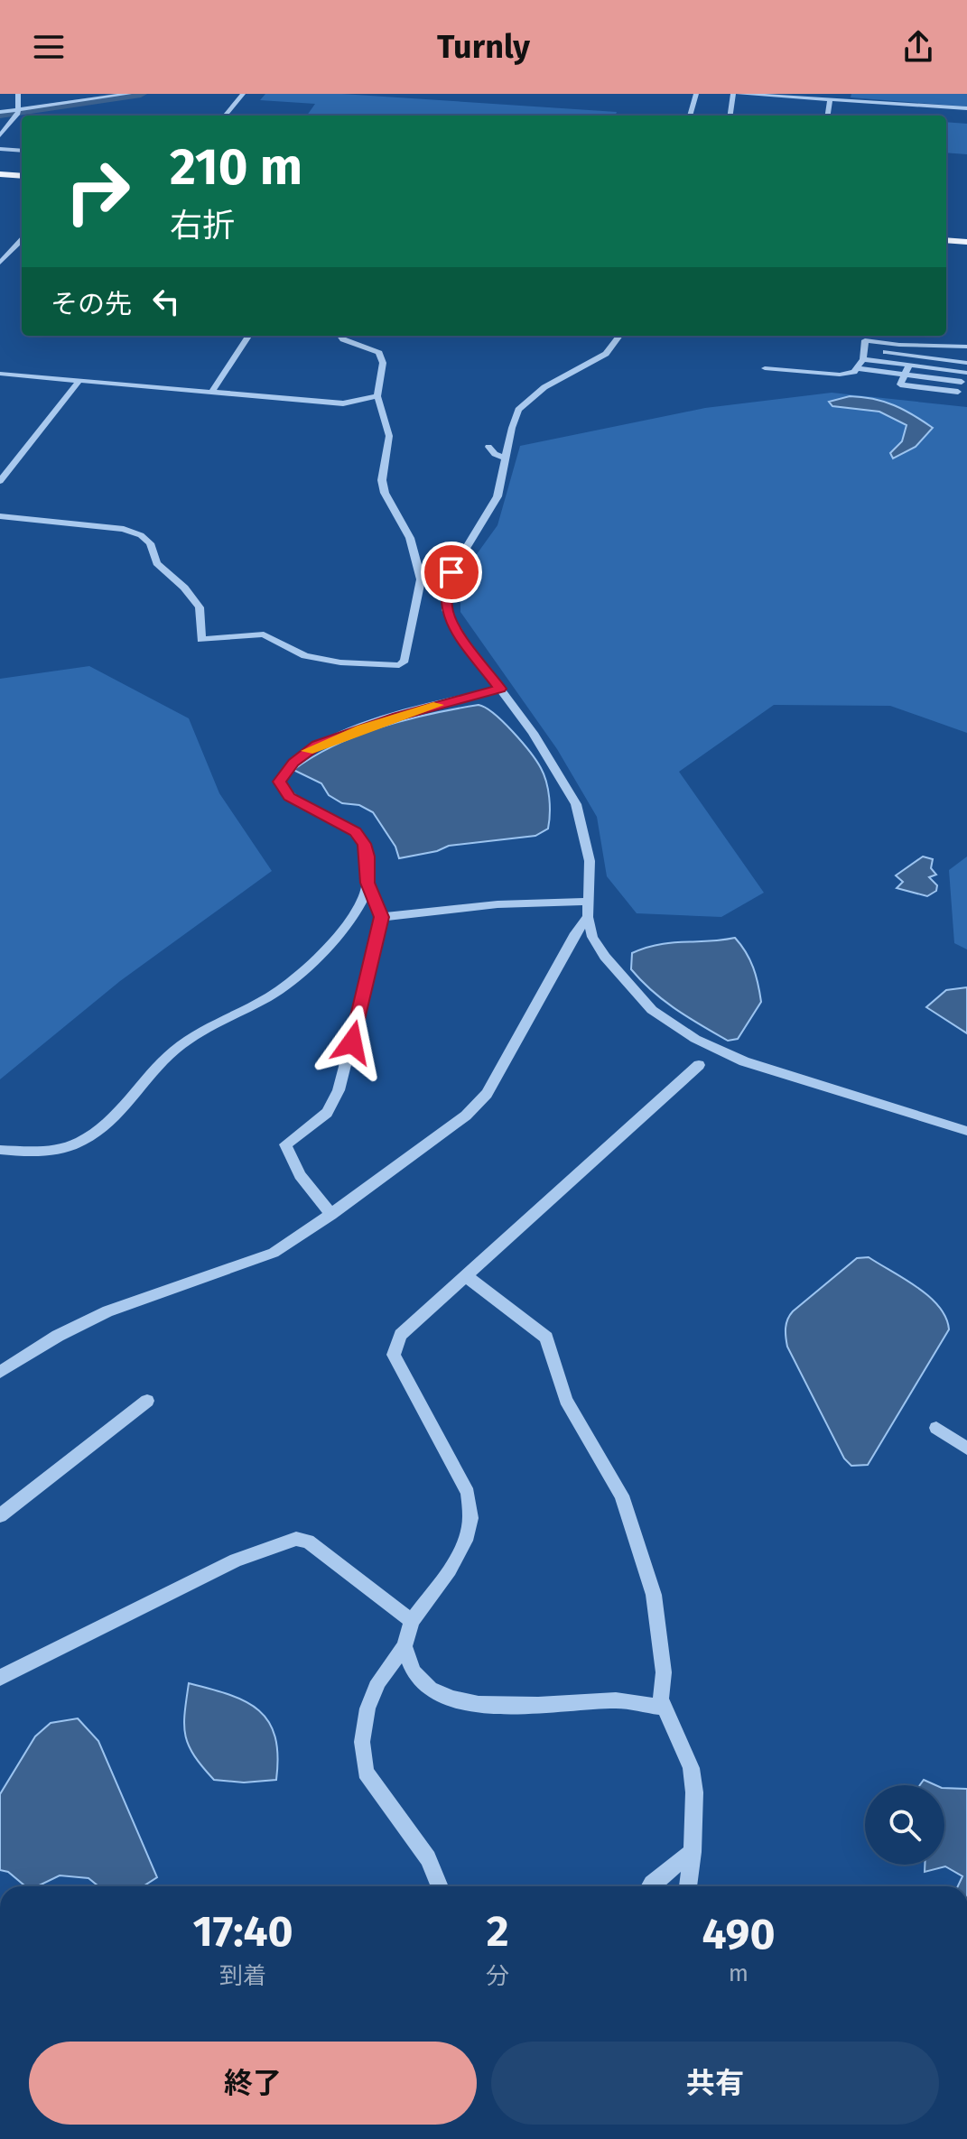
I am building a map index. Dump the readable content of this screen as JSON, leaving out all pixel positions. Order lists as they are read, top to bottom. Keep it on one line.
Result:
{"page":{"header":"Turnly","turn":["210 m","右折"],"then":"その先","eta":["17:40","到着","2","分","490","m"],"buttons":["終了","共有"]}}
